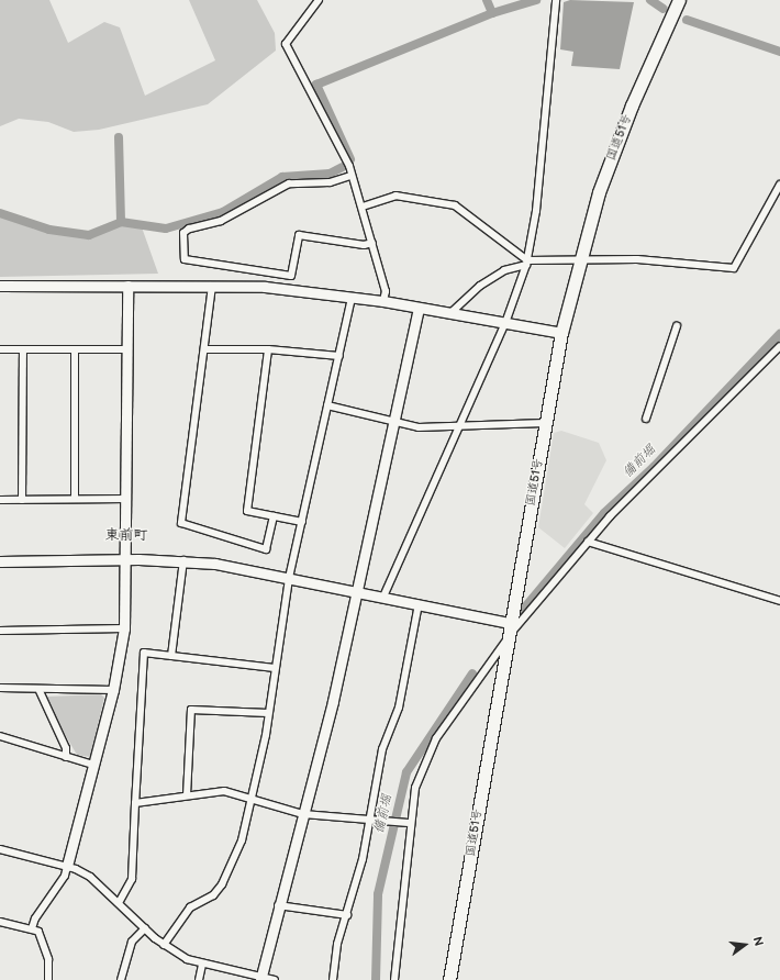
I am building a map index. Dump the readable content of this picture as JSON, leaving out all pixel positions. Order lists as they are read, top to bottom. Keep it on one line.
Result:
{"streets":{"highway":["国道51号"]},"districts":["東前町"],"water":["備前堀"],"north":"right"}
